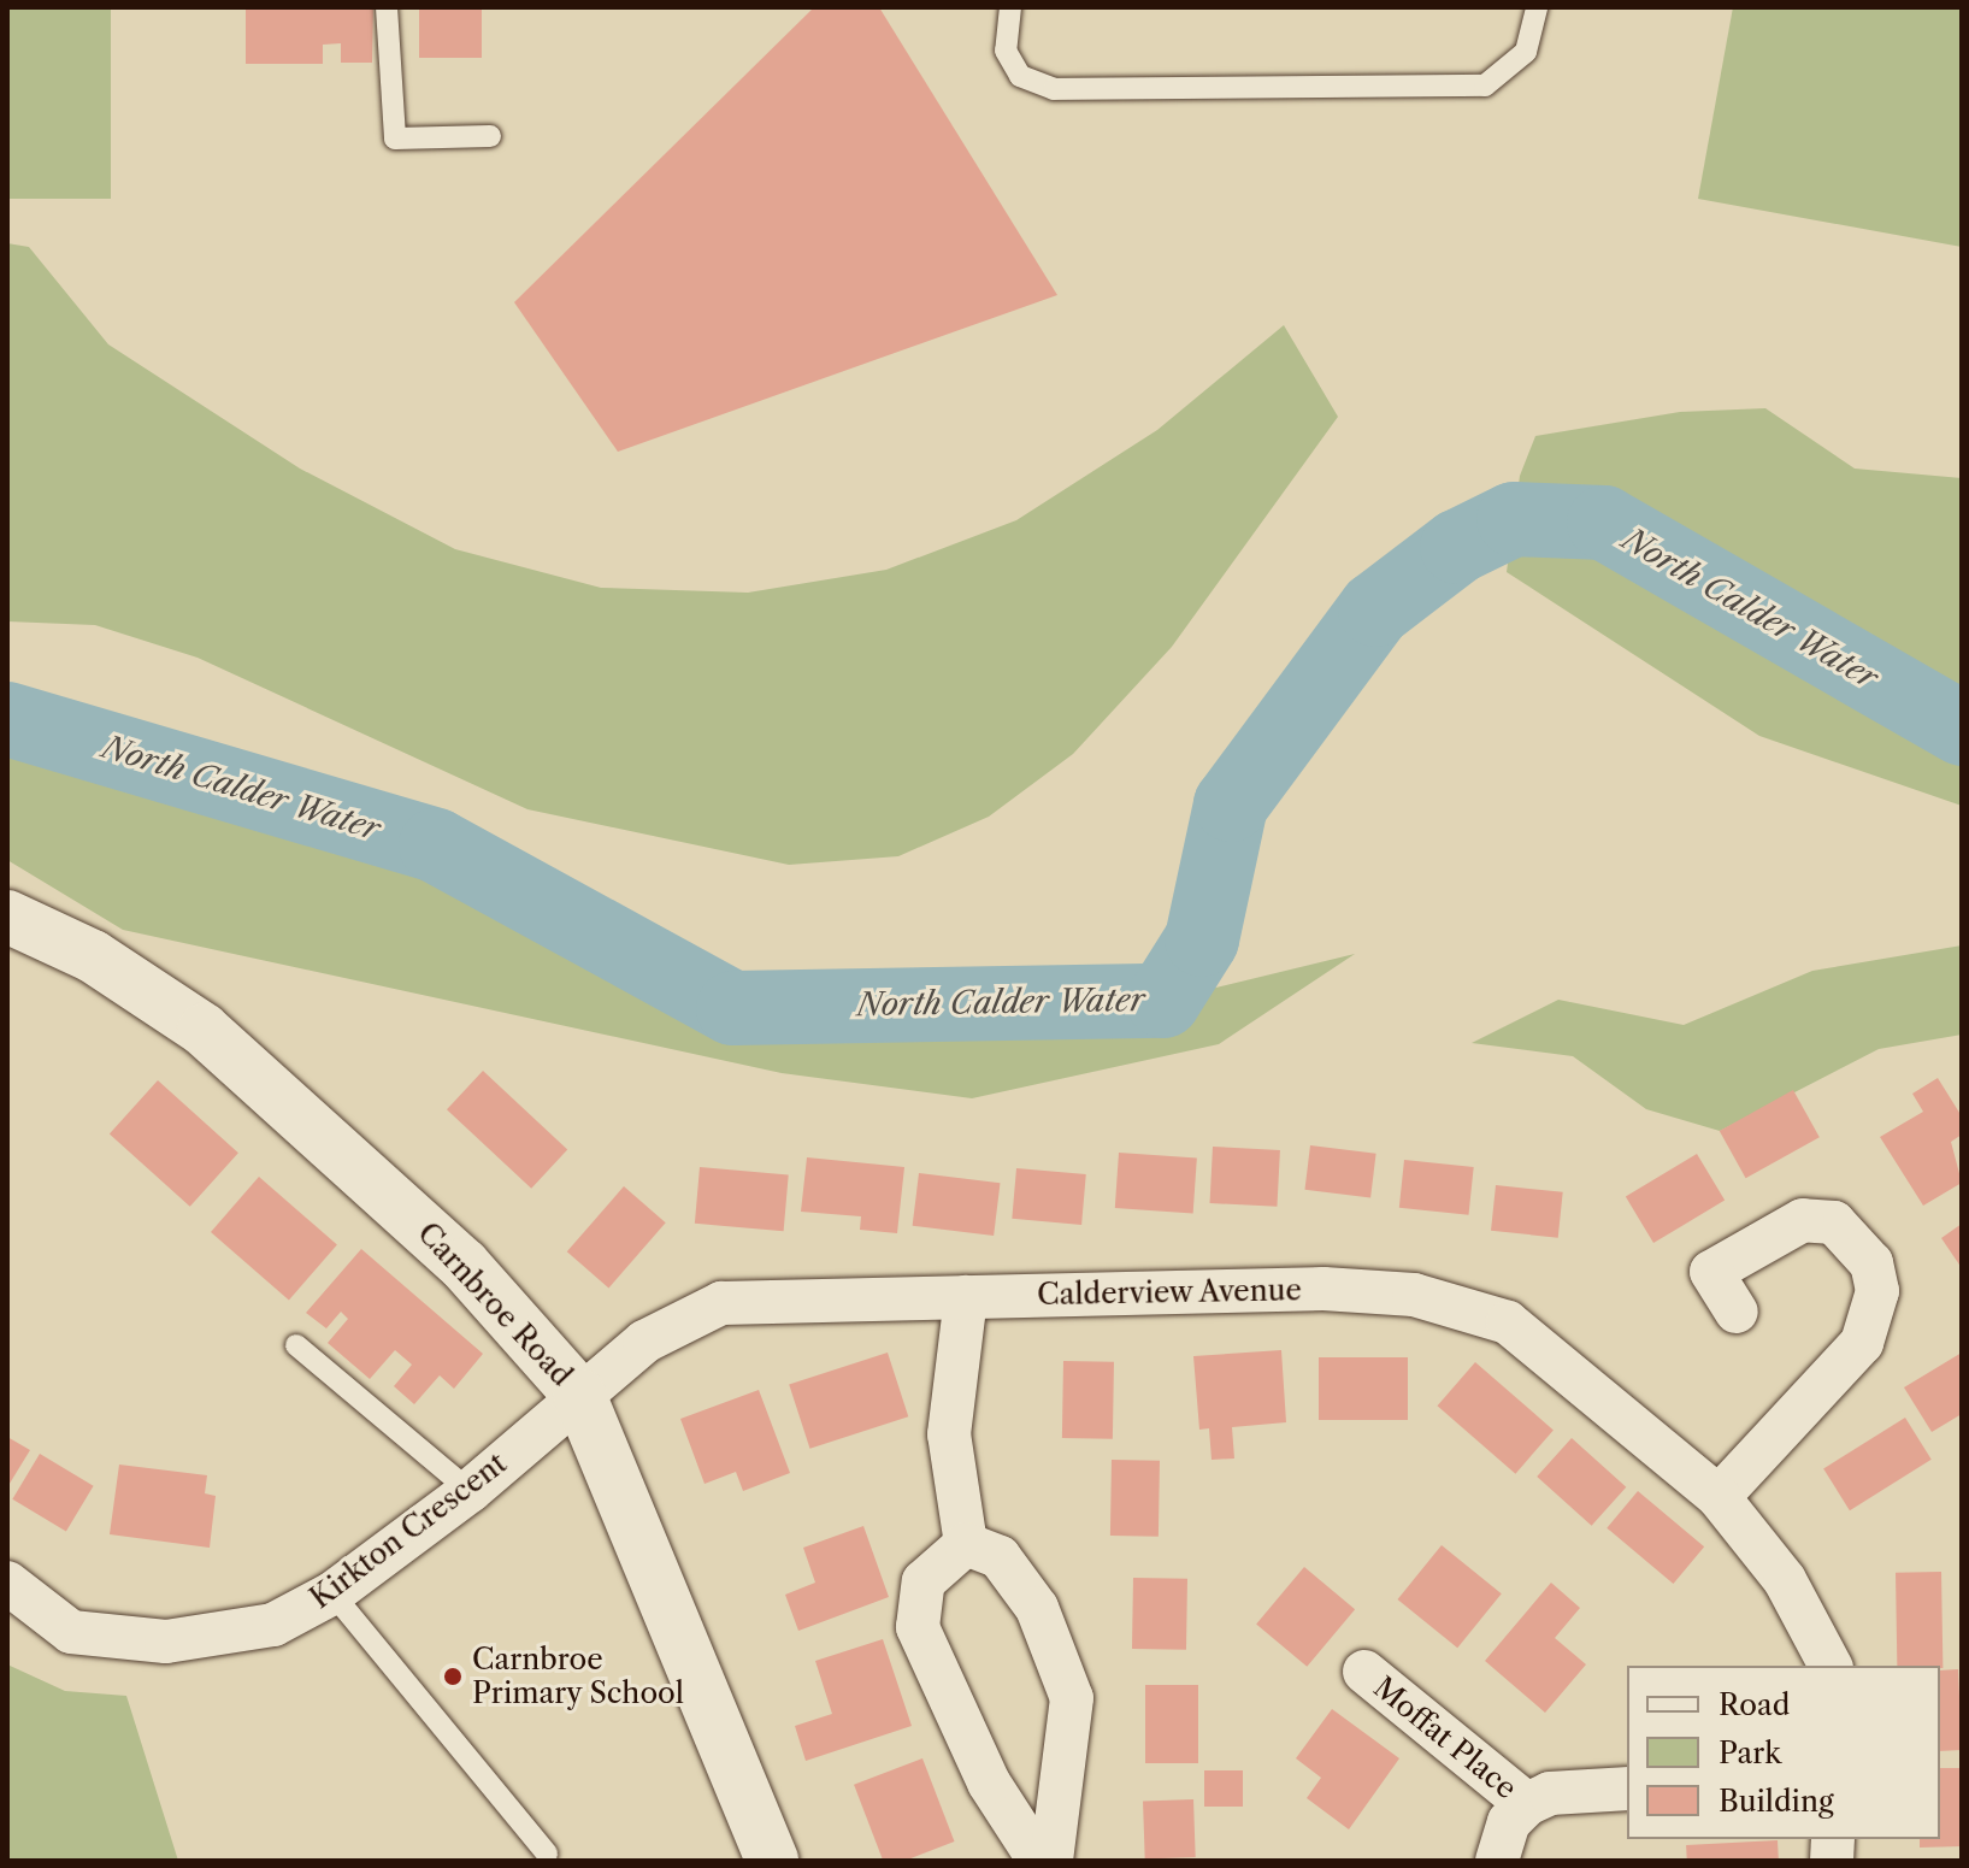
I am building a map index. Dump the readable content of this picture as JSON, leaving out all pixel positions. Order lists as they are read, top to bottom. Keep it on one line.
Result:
{"streets":{"street":["Calderview Avenue","Carnbroe Road","Kirkton Crescent","Moffat Place"]},"crossings":[["Calderview Avenue","Carnbroe Road"],["Calderview Avenue","Kirkton Crescent"],["Carnbroe Road","Kirkton Crescent"]],"water":["North Calder Water"],"places":["Carnbroe Primary School"],"legend":["Road","Park","Building"]}
